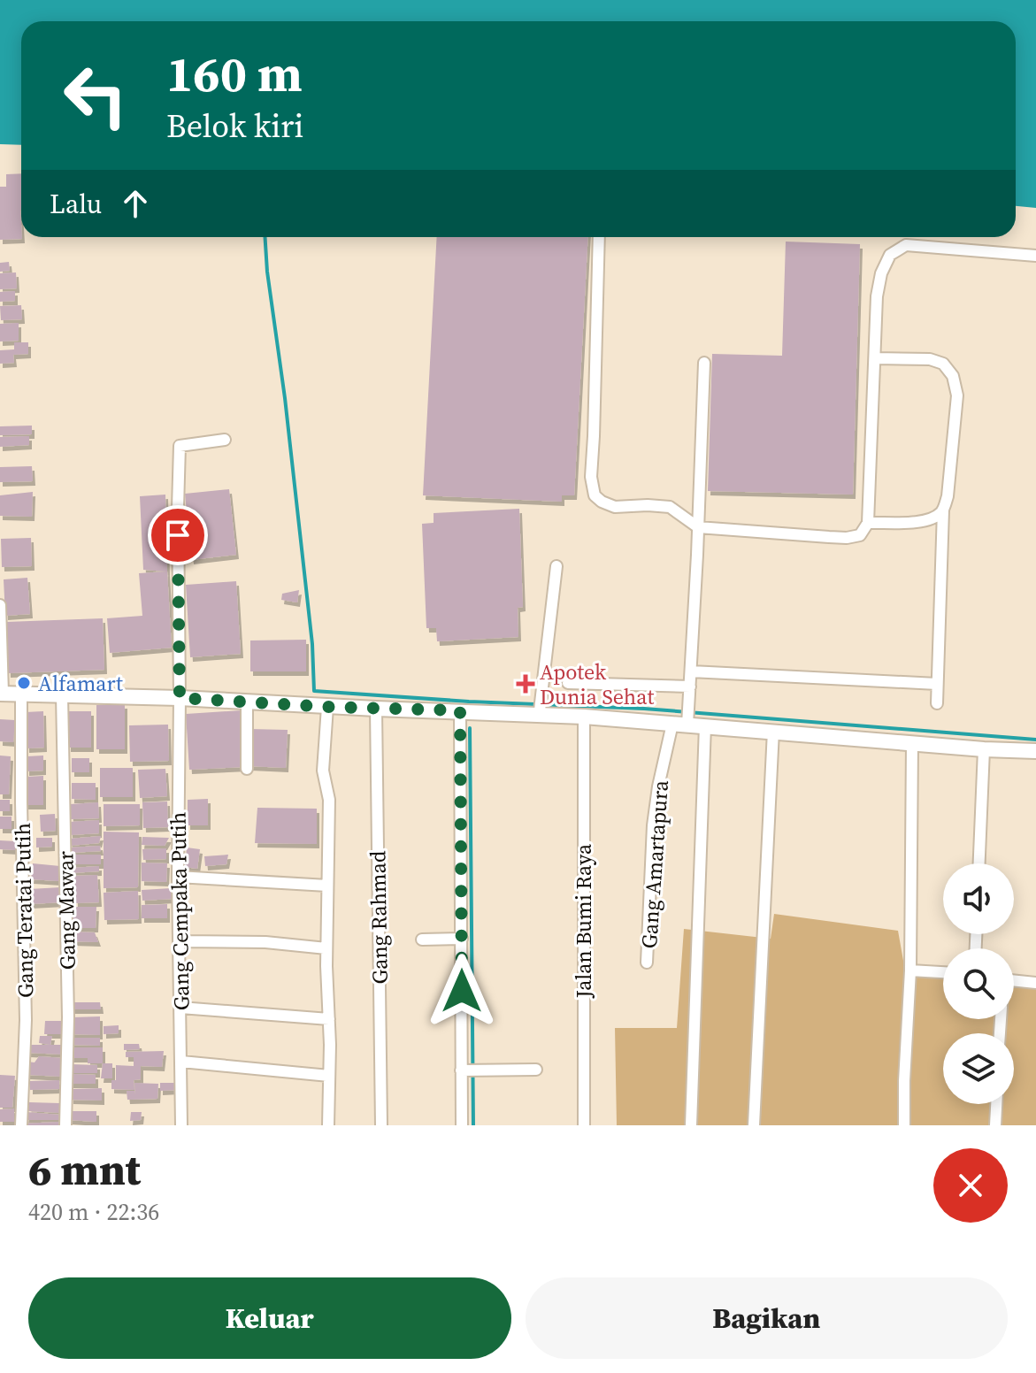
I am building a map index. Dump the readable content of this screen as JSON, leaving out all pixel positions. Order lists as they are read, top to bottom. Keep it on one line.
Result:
{"streets":{"street":["Gang Amartapura","Gang Teratai Putih","Gang Mawar","Gang Cempaka Putih","Gang Rahmad","Jalan Bumi Raya"]},"places":{"other":["Alfamart"],"health":["Apotek Dunia Sehat"]},"page":{"turn":["160 m","Belok kiri"],"then":"Lalu","heading":["6 mnt","420 m · 22:36"],"buttons":["Keluar","Bagikan"]}}
